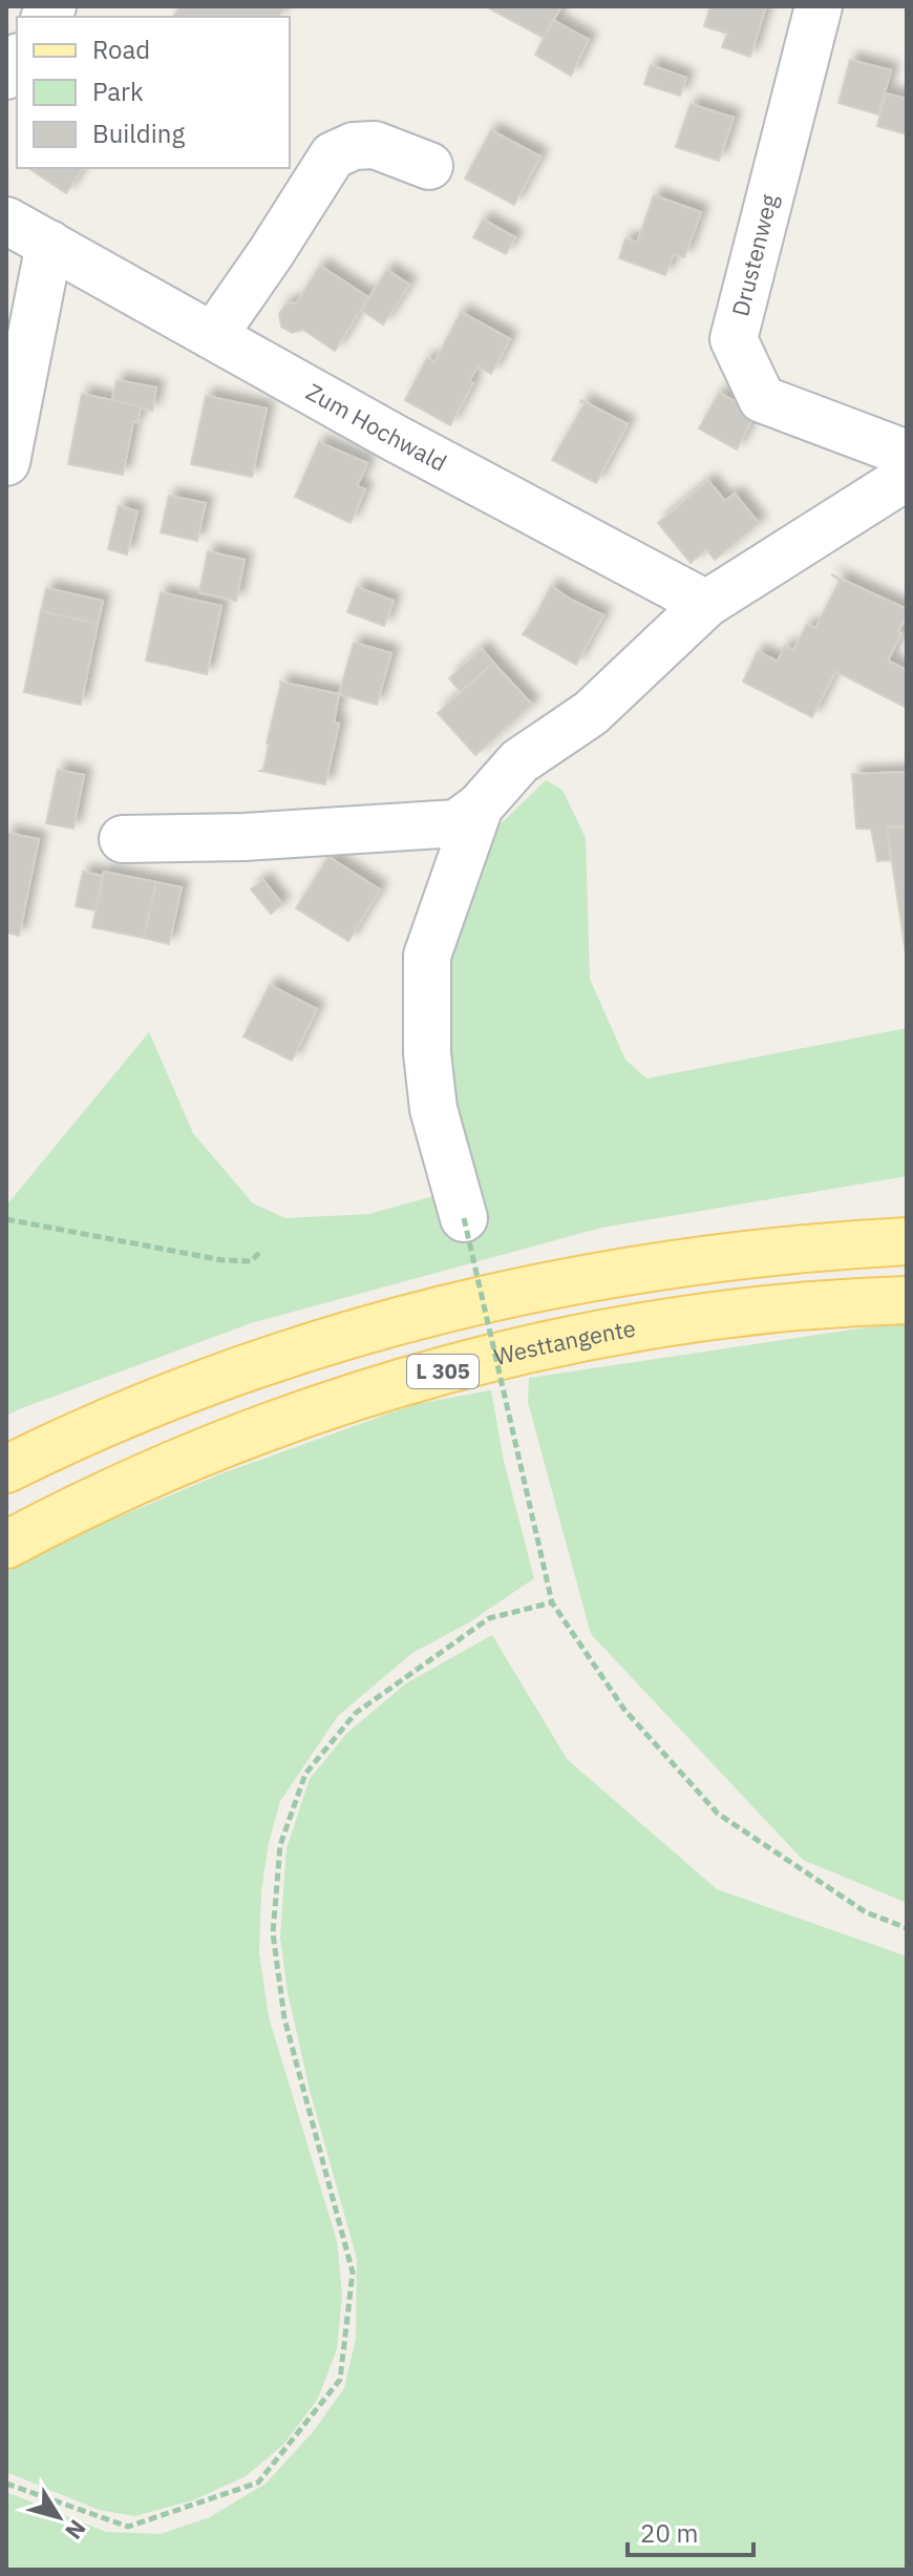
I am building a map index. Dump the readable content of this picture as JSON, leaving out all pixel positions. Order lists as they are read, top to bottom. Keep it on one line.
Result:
{"streets":{"main road":["Westtangente","L 305"],"street":["Drustenweg","Zum Hochwald"]},"legend":["Road","Park","Building"],"scale_bar":"20 m","north":"bottom right"}
